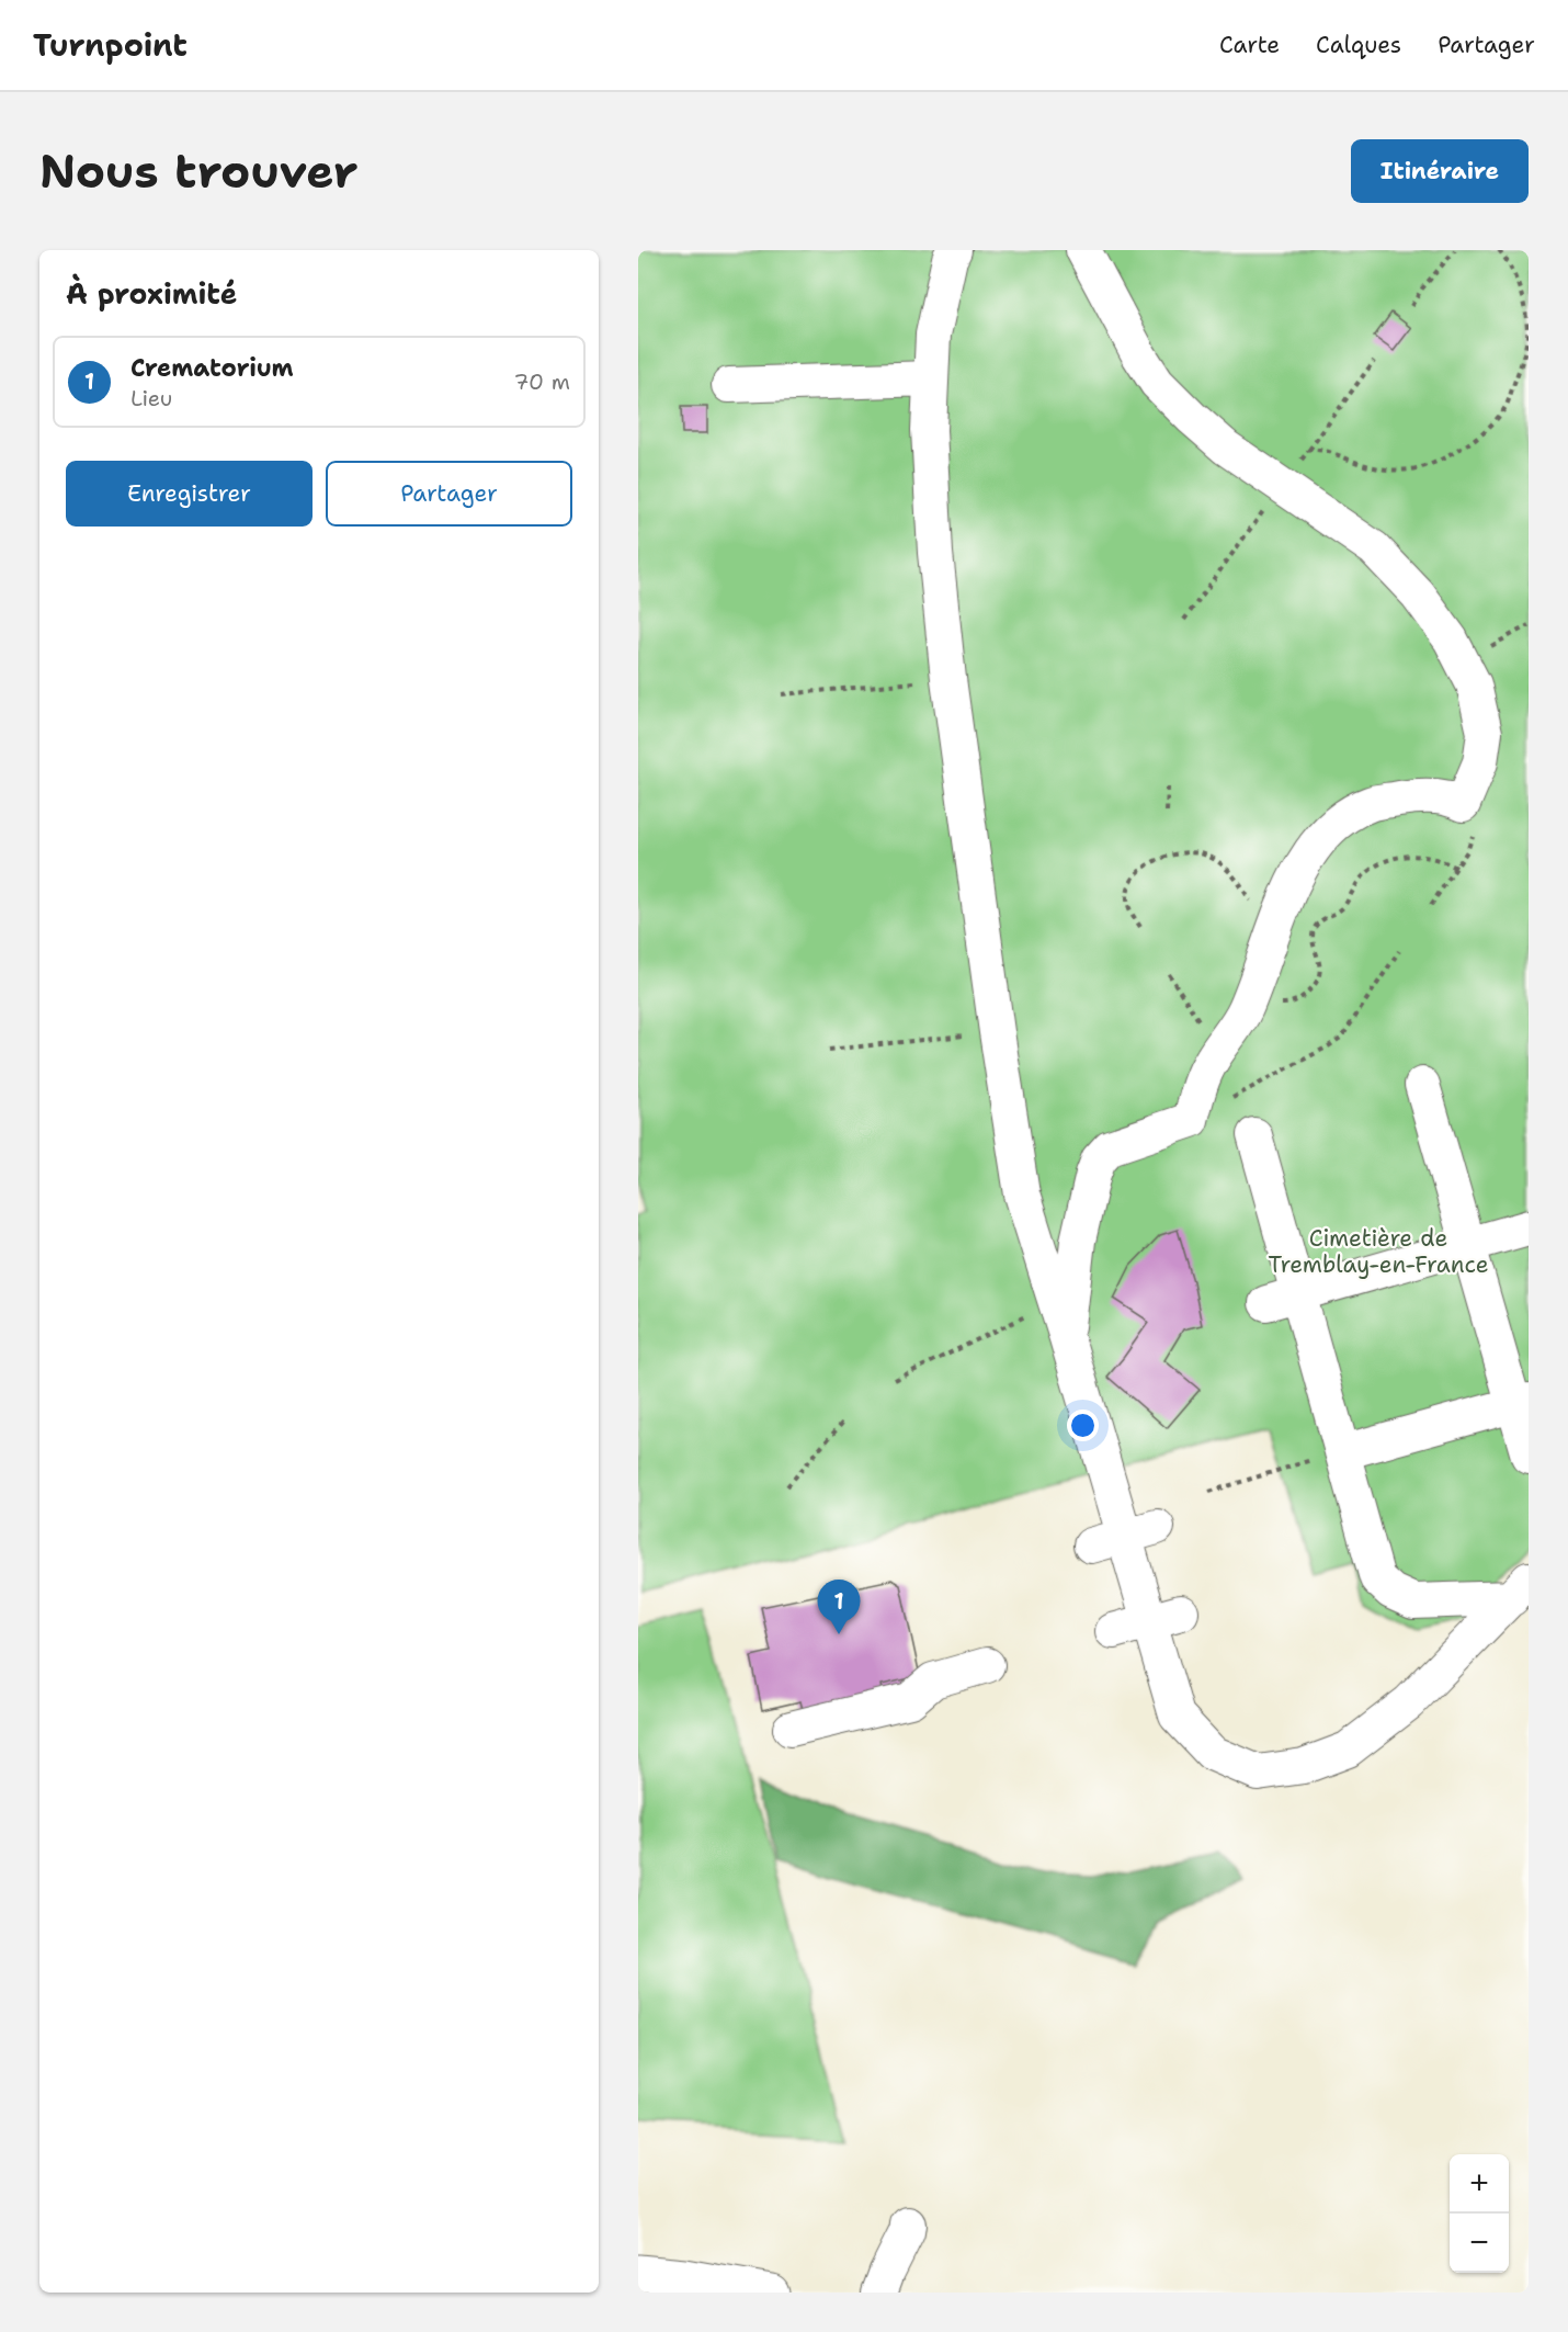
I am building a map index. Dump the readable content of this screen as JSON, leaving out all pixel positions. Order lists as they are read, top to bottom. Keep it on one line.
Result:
{"parks":["Cimetière de Tremblay-en-France"],"page":{"header":"Turnpoint","nav":["Carte","Calques","Partager"],"buttons":["Itinéraire",["Enregistrer","Partager"]],"title":"Nous trouver","heading":"À proximité","list":[{"mark":"1","name":"Crematorium","note":"Lieu","value":"70 m"}],"pins":"1","map_buttons":["+","−"]}}
